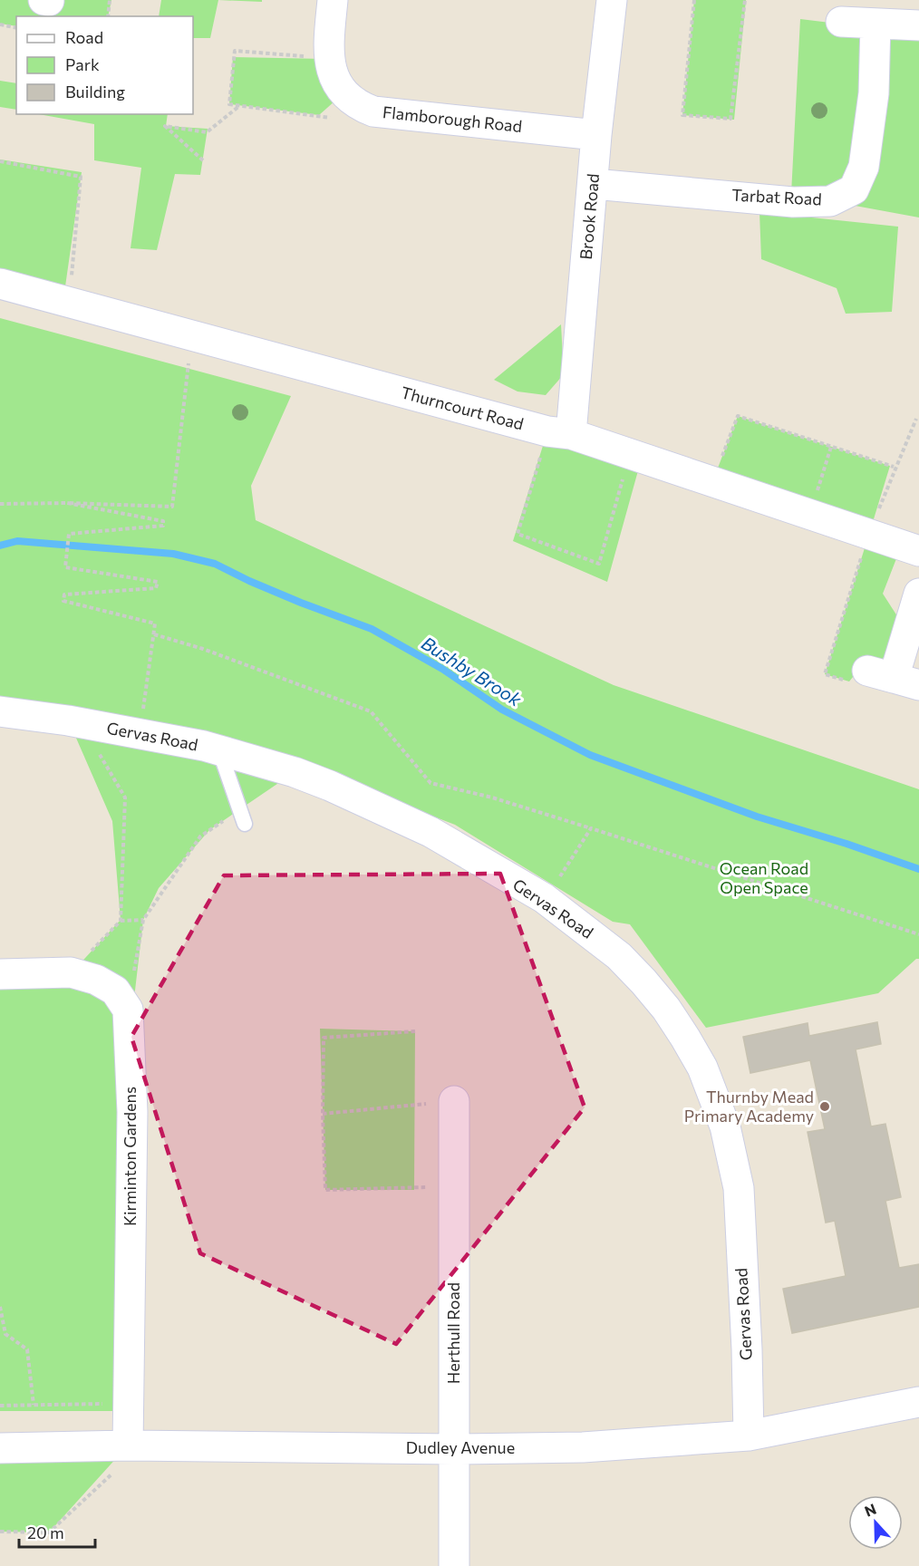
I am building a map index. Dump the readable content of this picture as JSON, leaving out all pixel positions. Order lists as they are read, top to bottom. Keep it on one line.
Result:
{"streets":{"street":["Flamborough Road","Tarbat Road","Brook Road","Thurncourt Road","Gervas Road","Kirminton Gardens","Herthull Road","Dudley Avenue"]},"crossings":[["Flamborough Road","Brook Road"],["Tarbat Road","Brook Road"],["Brook Road","Thurncourt Road"],["Gervas Road","Dudley Avenue"],["Kirminton Gardens","Dudley Avenue"],["Herthull Road","Dudley Avenue"]],"water":["Bushby Brook"],"parks":["Ocean Road Open Space"],"places":["Thurnby Mead Primary Academy"],"legend":["Road","Park","Building"],"scale_bar":"20 m","north":"top"}
